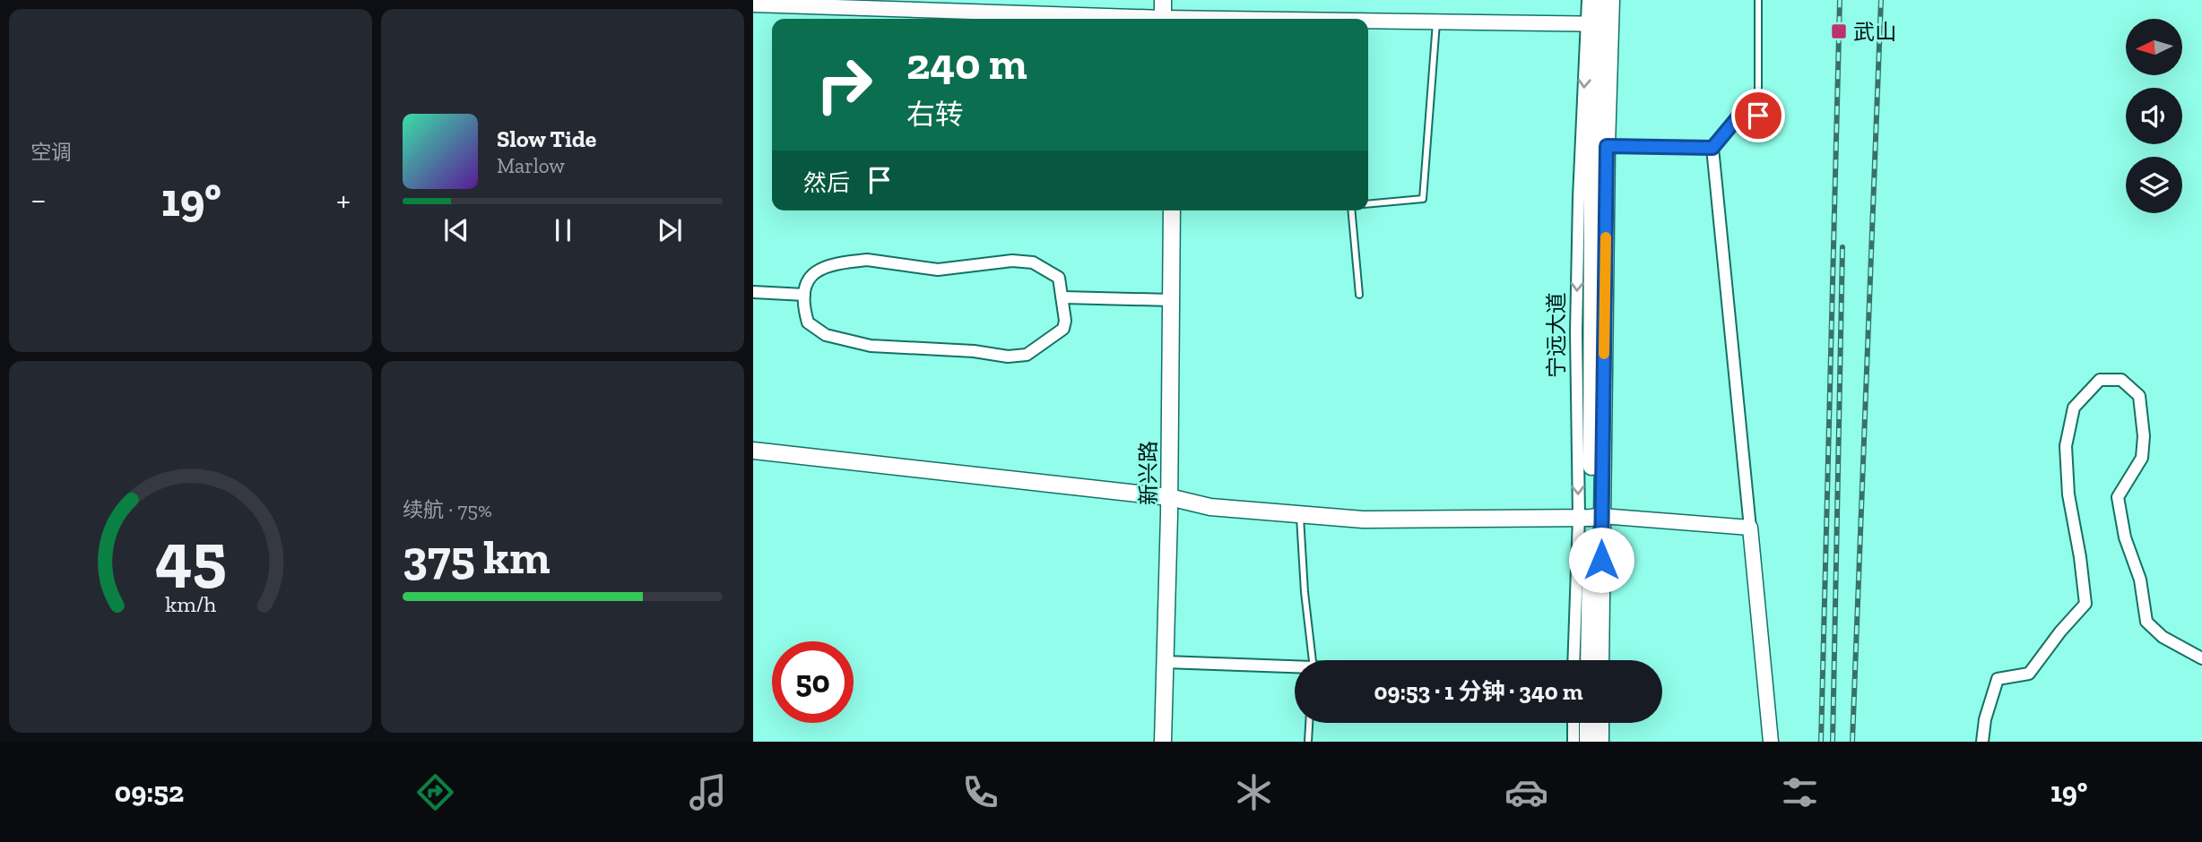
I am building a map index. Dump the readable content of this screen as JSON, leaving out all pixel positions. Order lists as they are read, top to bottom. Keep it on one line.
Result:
{"streets":{"main road":["宁远大道","新兴路"]},"places":{"transit":["武山"]},"north":"left","page":{"tile":["空调",["续航 · 75%","375 km"]],"turn":["240 m","右转"],"song":["Slow Tide","Marlow"],"then":"然后","heat":["−","19°","+"],"limit":"50","trip":"09:53 · 1 分钟 · 340 m","tabs":["09:52","19°"],"gauge":["45","km/h"]}}
